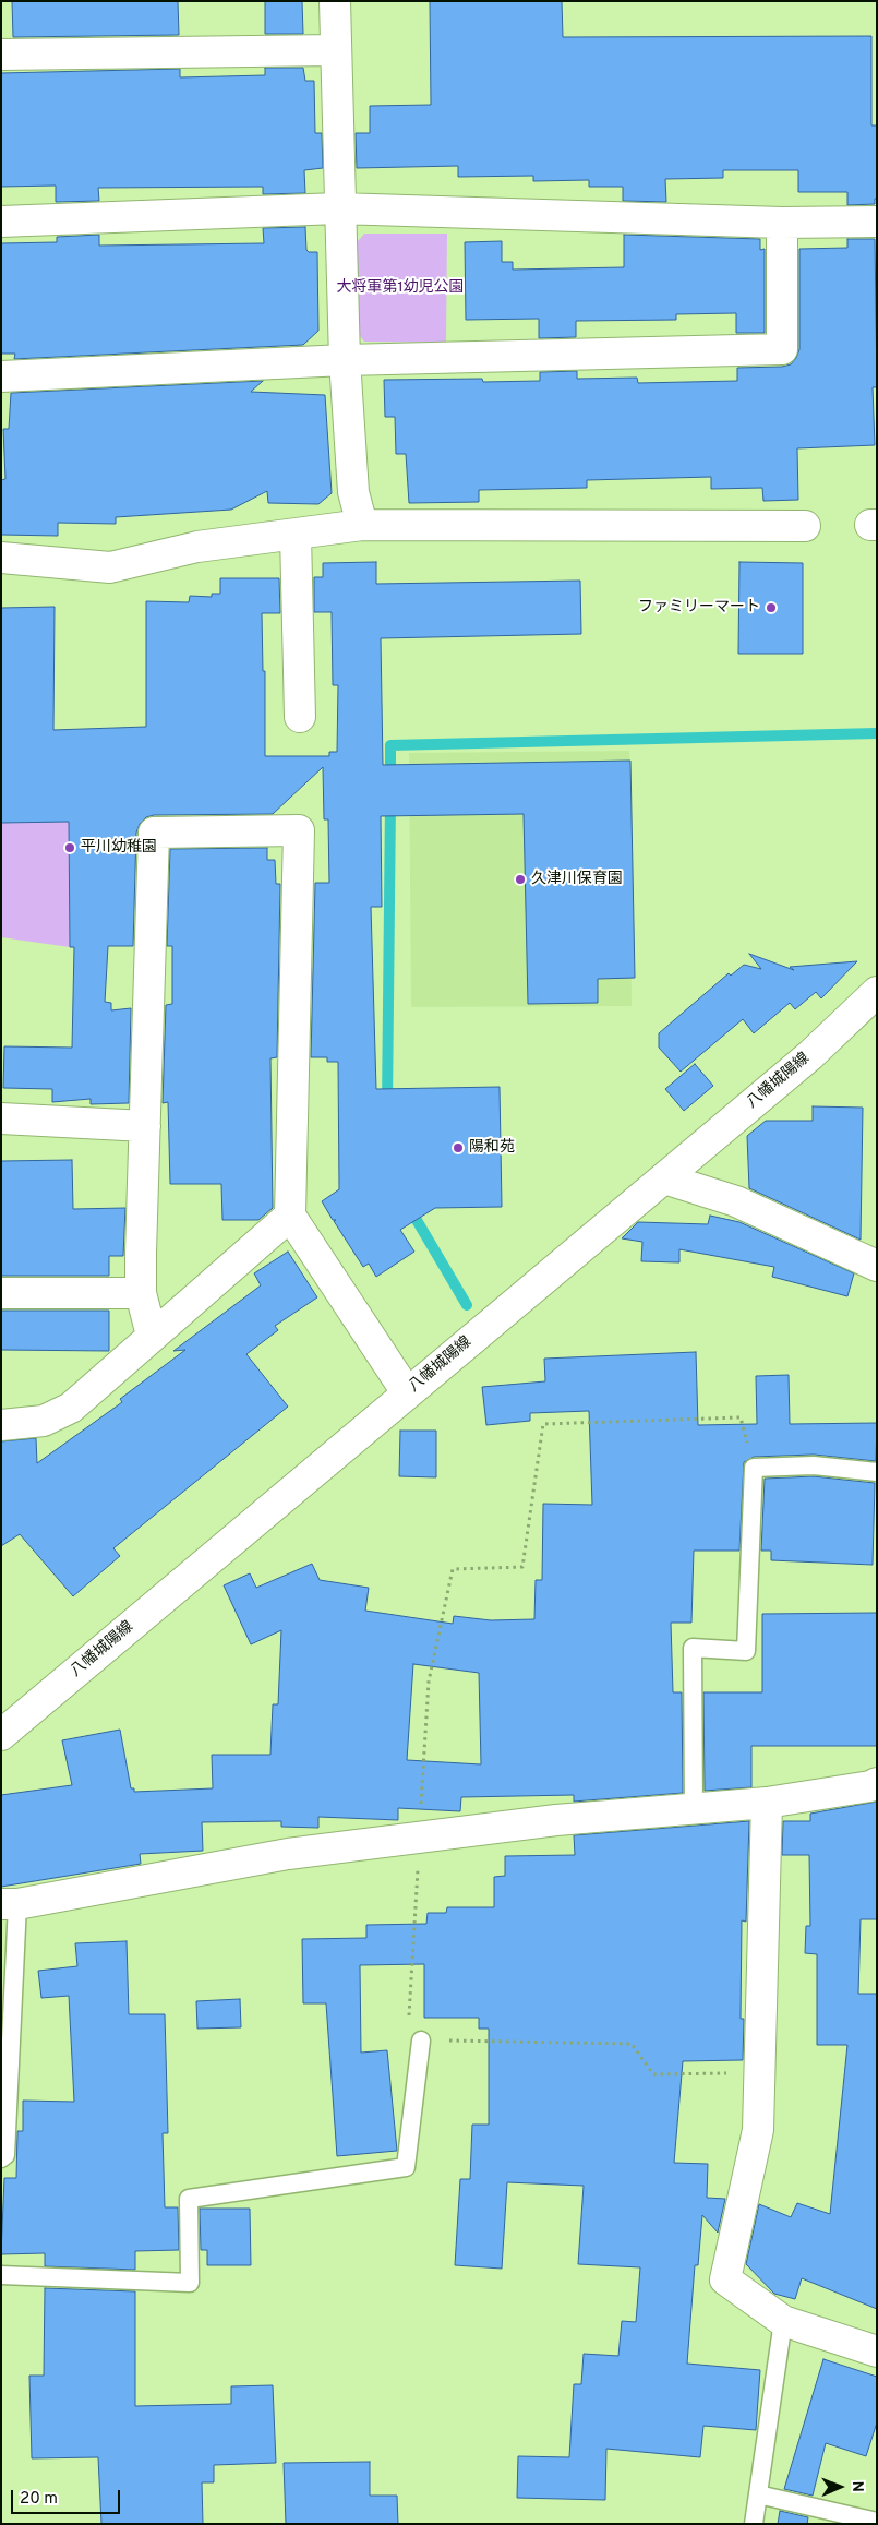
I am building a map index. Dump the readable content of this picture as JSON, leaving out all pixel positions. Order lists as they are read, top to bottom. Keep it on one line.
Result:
{"streets":{"street":["八幡城陽線"]},"parks":["大将軍第1幼児公園"],"places":["ファミリーマート","平川幼稚園","久津川保育園","陽和苑"],"scale_bar":"20 m","north":"right"}
